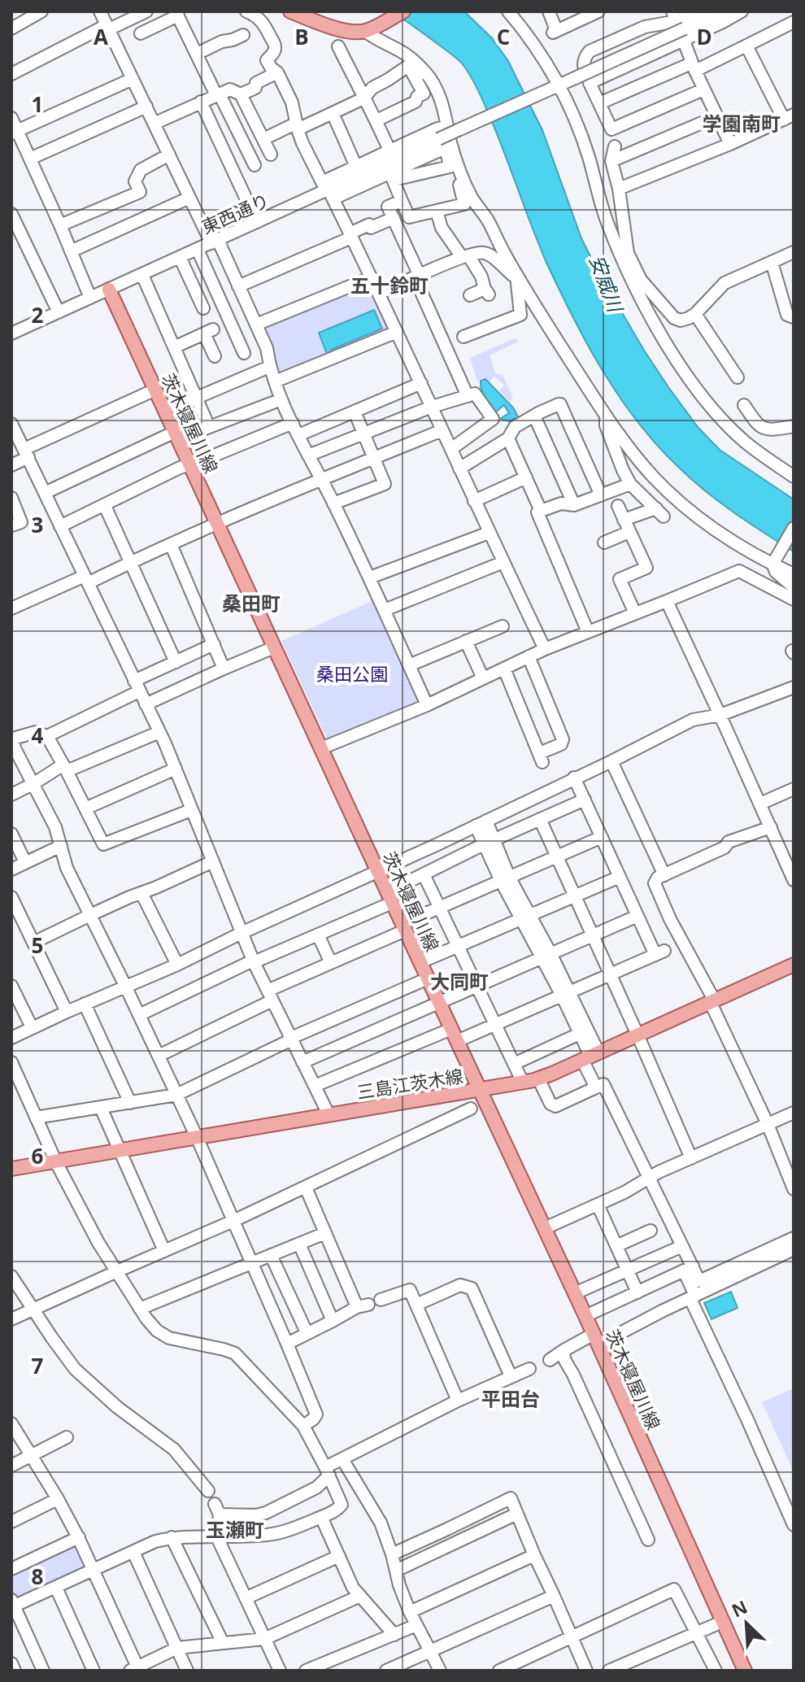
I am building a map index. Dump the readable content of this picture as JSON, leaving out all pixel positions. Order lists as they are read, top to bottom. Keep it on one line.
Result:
{"streets":{"main road":["茨木寝屋川線","三島江茨木線"],"street":["東西通り"]},"crossings":[["東西通り","茨木寝屋川線"],["茨木寝屋川線","三島江茨木線"]],"districts":["学園南町","五十鈴町","桑田町","大同町","平田台","玉瀬町"],"water":["安威川"],"parks":["桑田公園"],"north":"top left","grid":{"columns":["A","B","C","D"],"rows":["1","2","3","4","5","6","7","8"]}}
